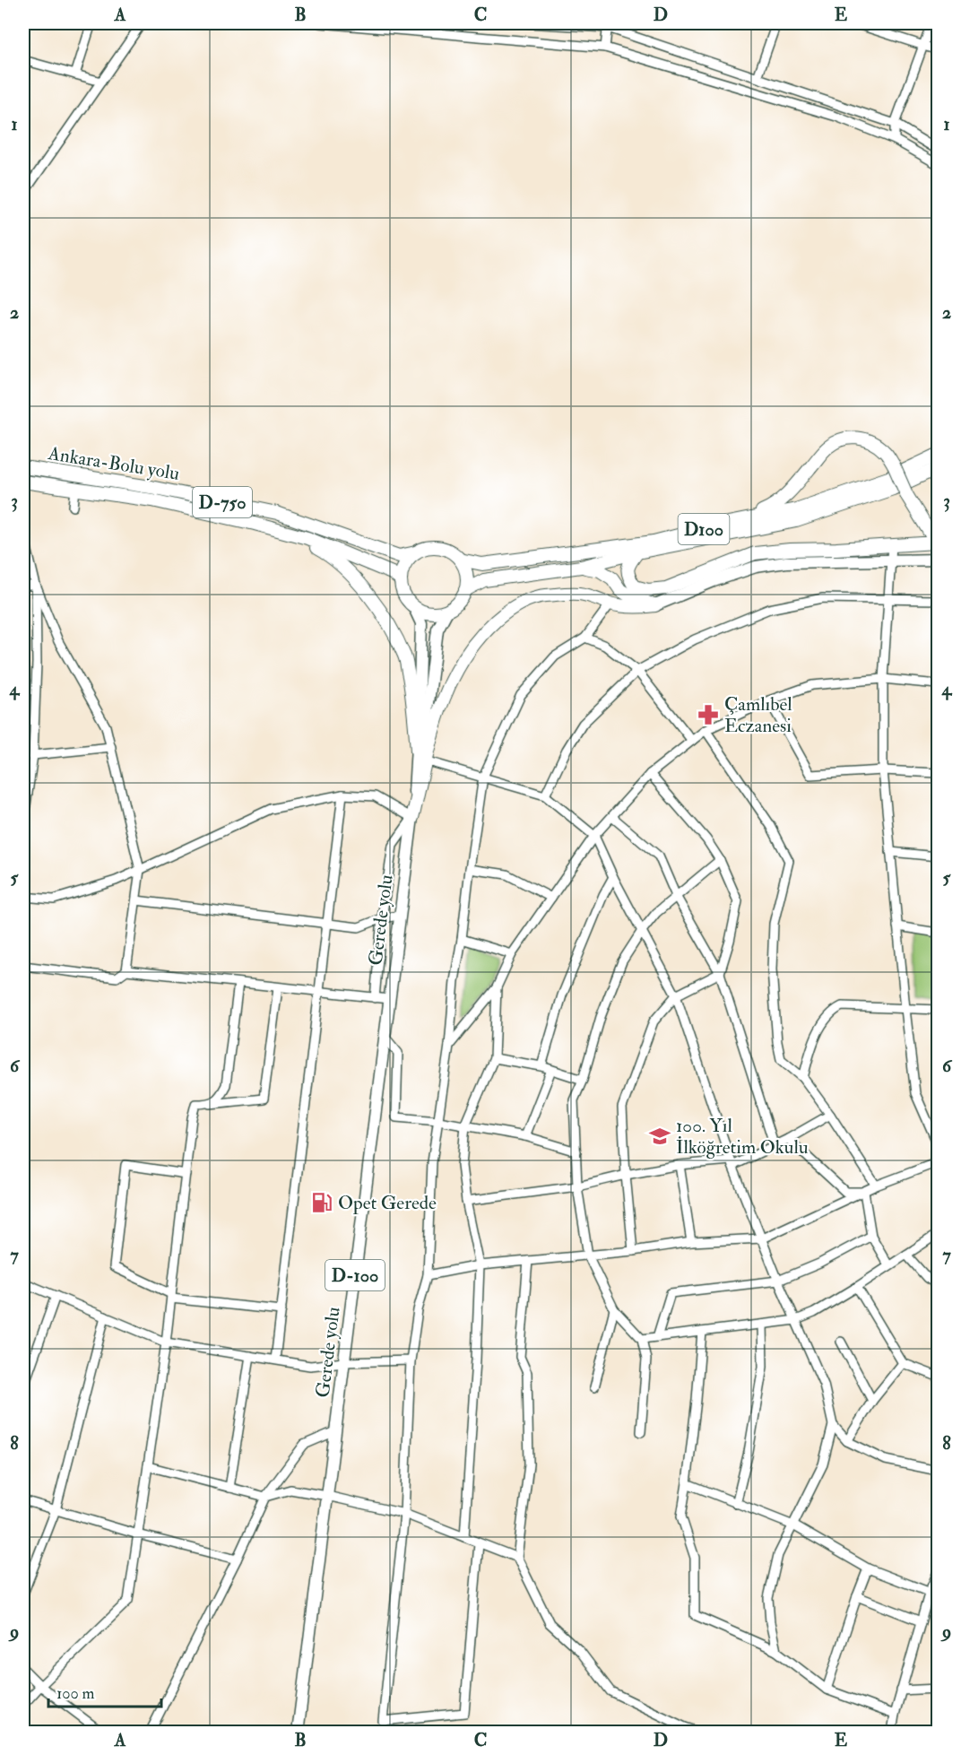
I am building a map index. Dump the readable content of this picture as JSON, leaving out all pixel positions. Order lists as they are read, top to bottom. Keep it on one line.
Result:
{"streets":{"highway":["Ankara-Bolu yolu","D-750","D100"],"main road":["Gerede yolu","D-100"]},"crossings":[["Ankara-Bolu yolu","D100"]],"places":{"pharmacy":["Çamlıbel Eczanesi"],"school or university":["100. Yıl İlköğretim Okulu"],"fuel station":["Opet Gerede"]},"scale_bar":"100 m","grid":{"columns":["A","B","C","D","E"],"rows":["1","2","3","4","5","6","7","8","9"]}}
